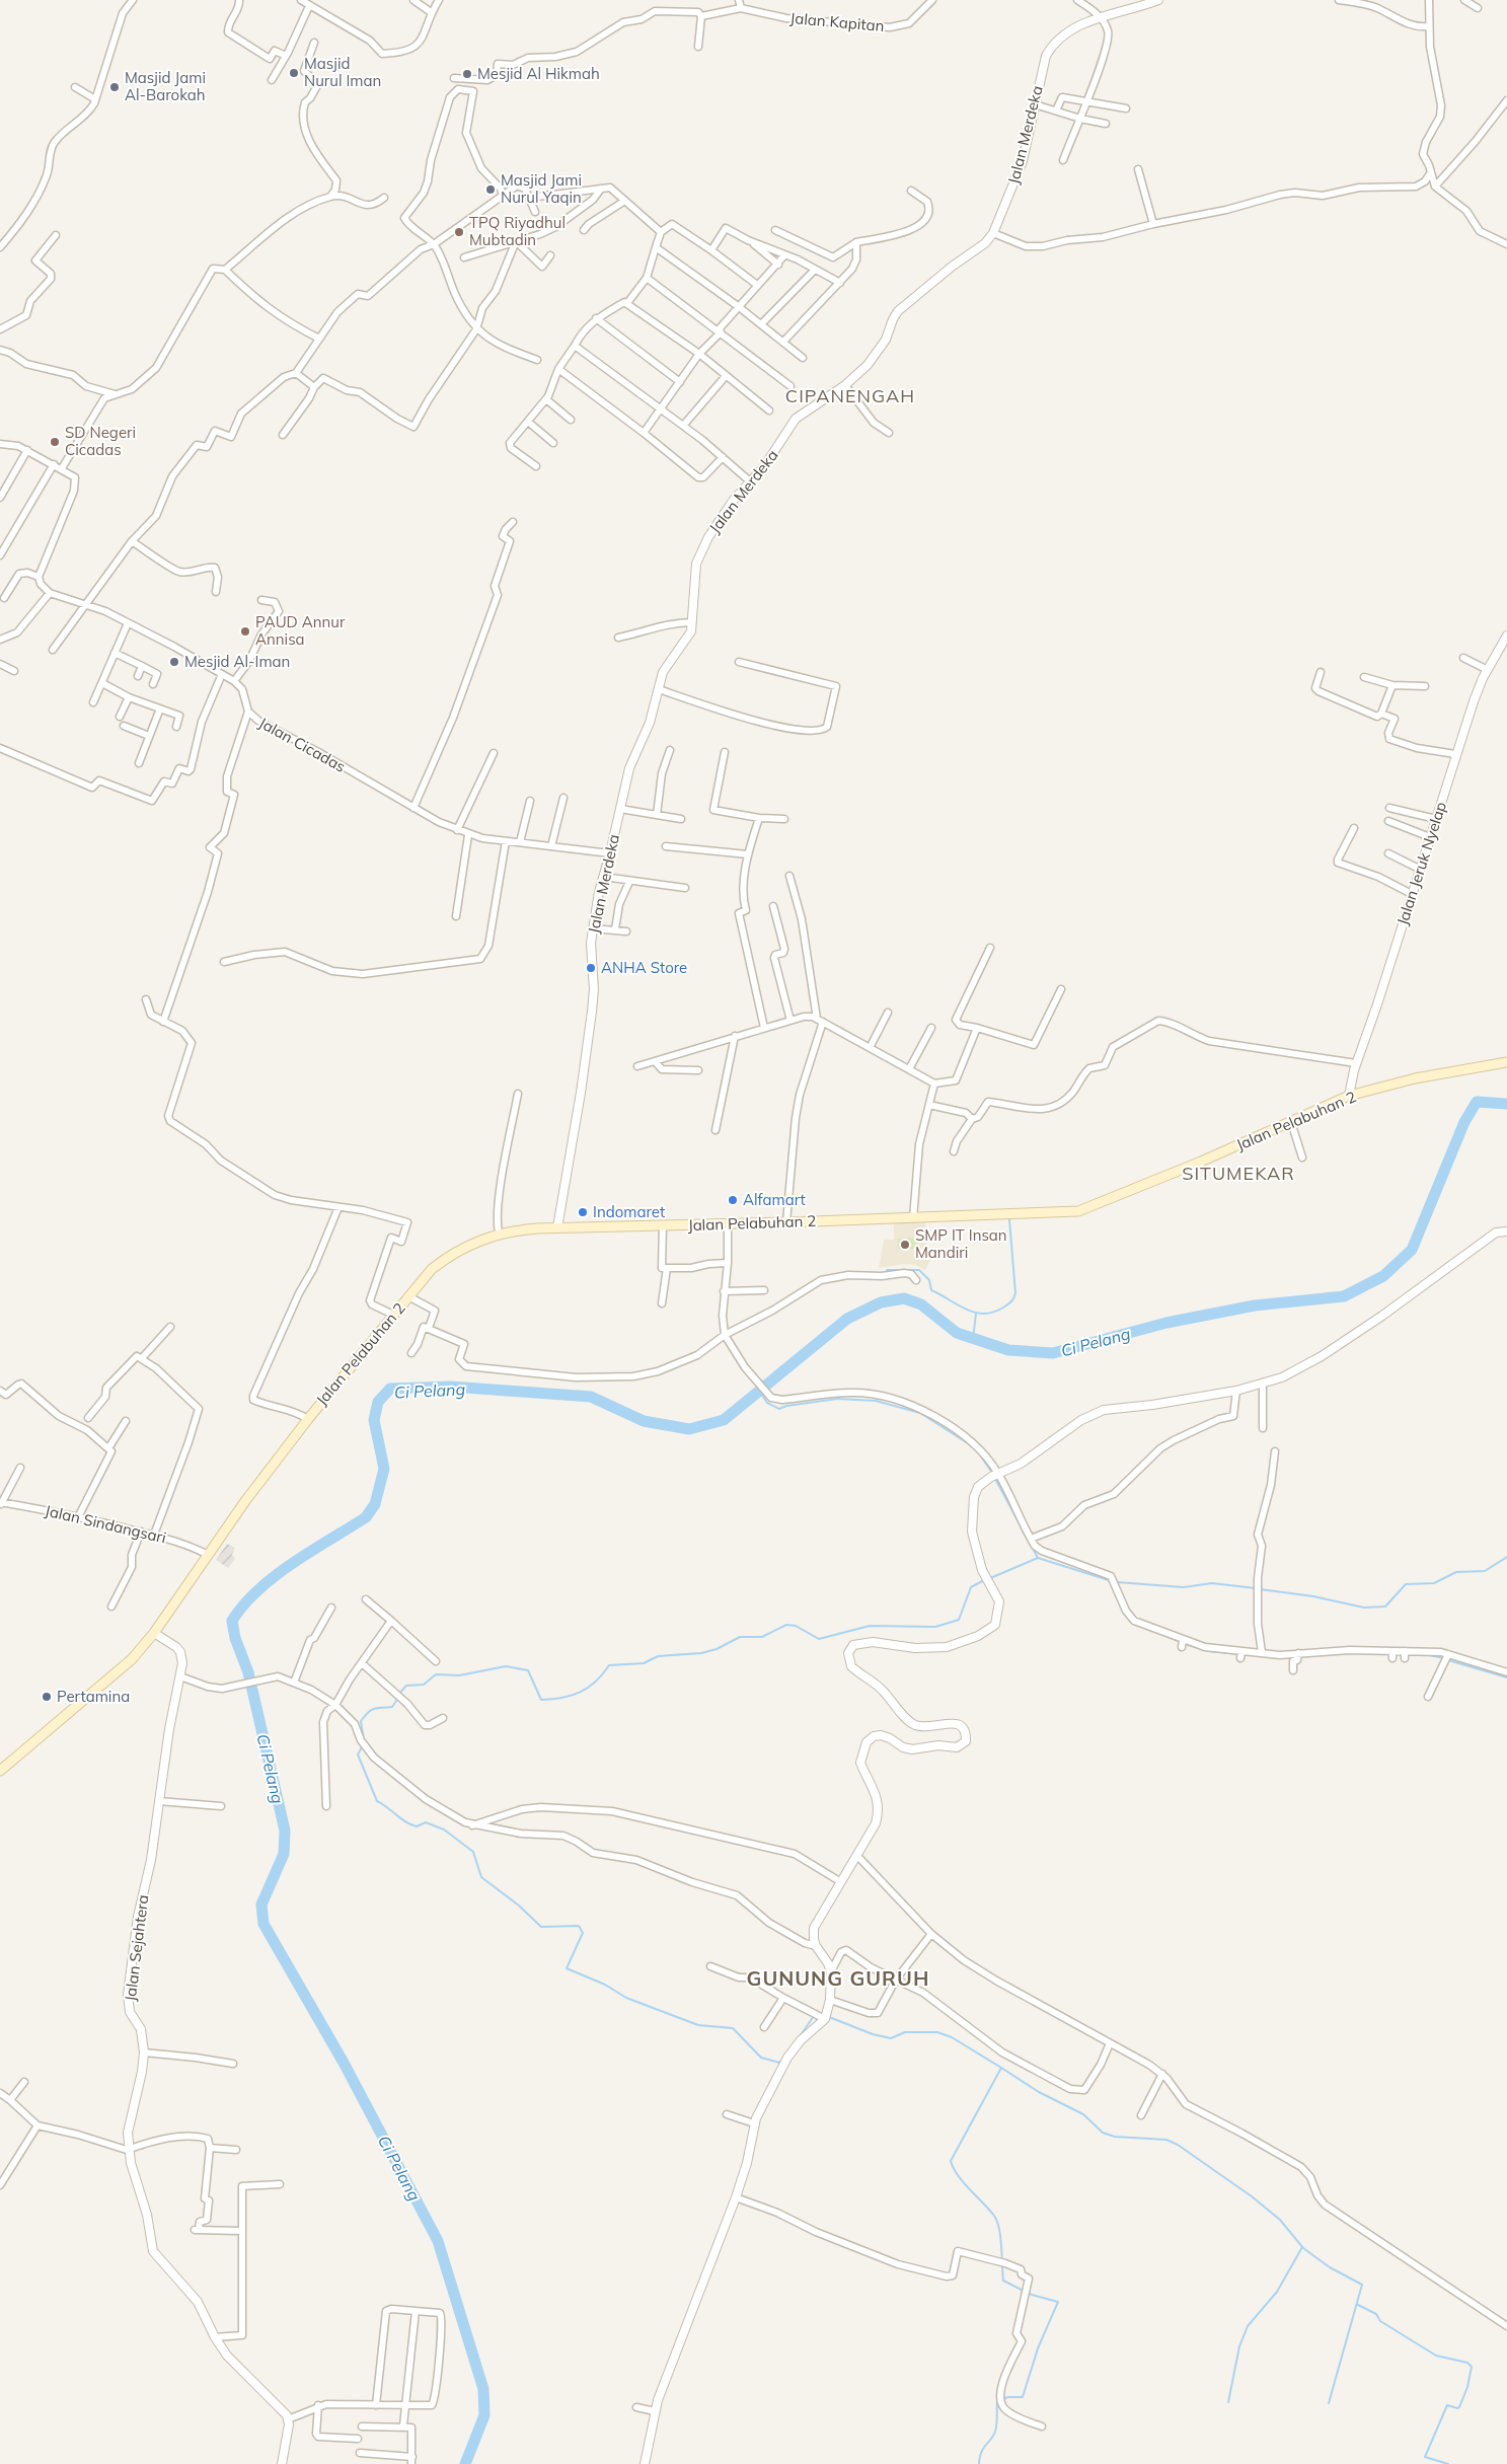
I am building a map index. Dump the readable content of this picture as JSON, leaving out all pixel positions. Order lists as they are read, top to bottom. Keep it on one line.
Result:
{"streets":{"main road":["Jalan Pelabuhan 2"],"street":["Jalan Kapitan","Jalan Merdeka","Jalan Cicadas","Jalan Jeruk Nyelap","Jalan Sindangsari","Jalan Sejahtera"]},"crossings":[["Jalan Merdeka","Jalan Cicadas"],["Jalan Merdeka","Jalan Pelabuhan 2"],["Jalan Jeruk Nyelap","Jalan Pelabuhan 2"],["Jalan Pelabuhan 2","Jalan Sindangsari"],["Jalan Pelabuhan 2","Jalan Sejahtera"]],"districts":["CIPANENGAH","SITUMEKAR","GUNUNG GURUH"],"water":["Ci Pelang"],"places":["Masjid Nurul Iman","Mesjid Al Hikmah","Masjid Jami Al-Barokah","Masjid Jami Nurul Yaqin","TPQ Riyadhul Mubtadin","SD Negeri Cicadas","PAUD Annur Annisa","Mesjid Al-Iman","ANHA Store","Alfamart","Indomaret","SMP IT Insan Mandiri","Pertamina"]}
